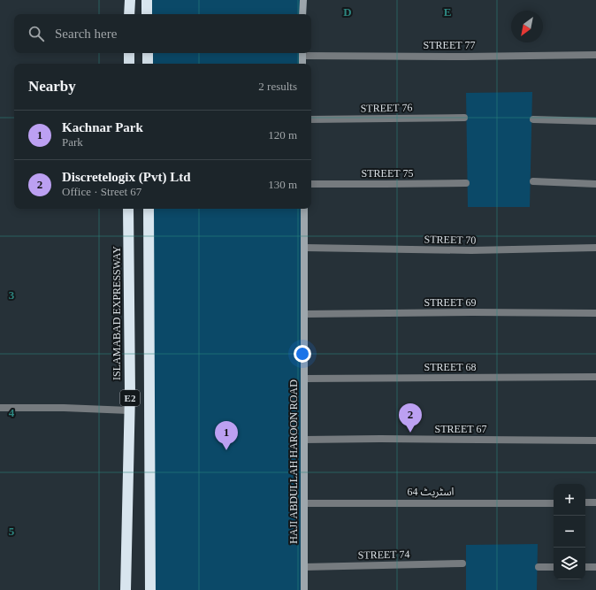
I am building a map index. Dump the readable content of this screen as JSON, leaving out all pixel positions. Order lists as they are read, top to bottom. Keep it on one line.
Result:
{"streets":{"highway":["ISLAMABAD EXPRESSWAY","E2"],"street":["STREET 77","STREET 76","STREET 75","STREET 70","STREET 69","STREET 68","STREET 67","HAJI ABDULLAH HAROON ROAD","اسٹریٹ 64","STREET 74"]},"crossings":[["STREET 70","HAJI ABDULLAH HAROON ROAD"],["STREET 69","HAJI ABDULLAH HAROON ROAD"],["STREET 68","HAJI ABDULLAH HAROON ROAD"],["STREET 67","HAJI ABDULLAH HAROON ROAD"],["HAJI ABDULLAH HAROON ROAD","اسٹریٹ 64"],["HAJI ABDULLAH HAROON ROAD","STREET 74"]],"north":"bottom left","page":{"search":"Search here","heading":["Nearby","2 results"],"list":[{"mark":"1","name":"Kachnar Park","note":"Park","value":"120 m"},{"mark":"2","name":"Discretelogix (Pvt) Ltd","note":"Office · Street 67","value":"130 m"}],"pins":["2","1"],"map_buttons":["+","−"]},"grid":{"columns":["D","E"],"rows":["3","4","5"]}}
